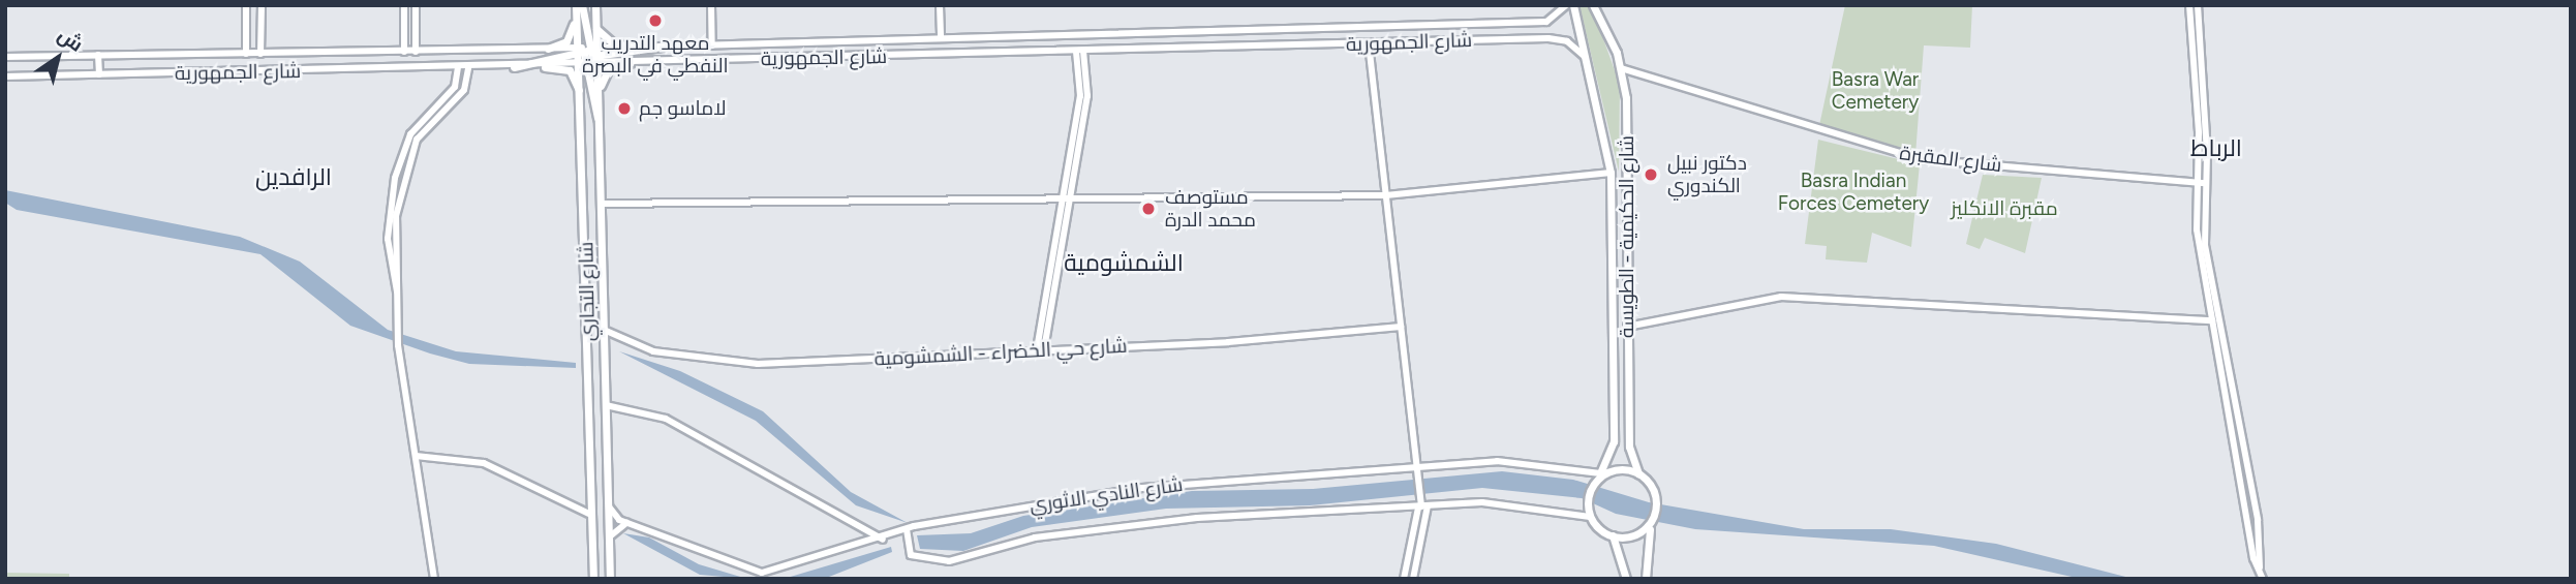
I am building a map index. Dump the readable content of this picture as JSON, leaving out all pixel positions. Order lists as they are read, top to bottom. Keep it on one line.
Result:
{"streets":{"main road":["شارع الحكيمية - الطويسة","شارع التجاري"],"street":["شارع الجمهورية","شارع المقبرة","شارع حي الخضراء - الشمشومية","شارع النادي الاثوري"]},"crossings":[["شارع الجمهورية","شارع الحكيمية - الطويسة"],["شارع الجمهورية","شارع التجاري"],["شارع المقبرة","شارع الحكيمية - الطويسة"],["شارع الحكيمية - الطويسة","شارع النادي الاثوري"],["شارع التجاري","شارع حي الخضراء - الشمشومية"]],"districts":["الرباط","الرافدين","الشمشومية"],"parks":["Basra War Cemetery","Basra Indian Forces Cemetery","مقبرة الانكليز"],"places":["معهد التدريب النفطي في البصرة","لاماسو جم","دكتور نبيل الكندوري","مستوصف محمد الدرة"],"north":"top right"}
